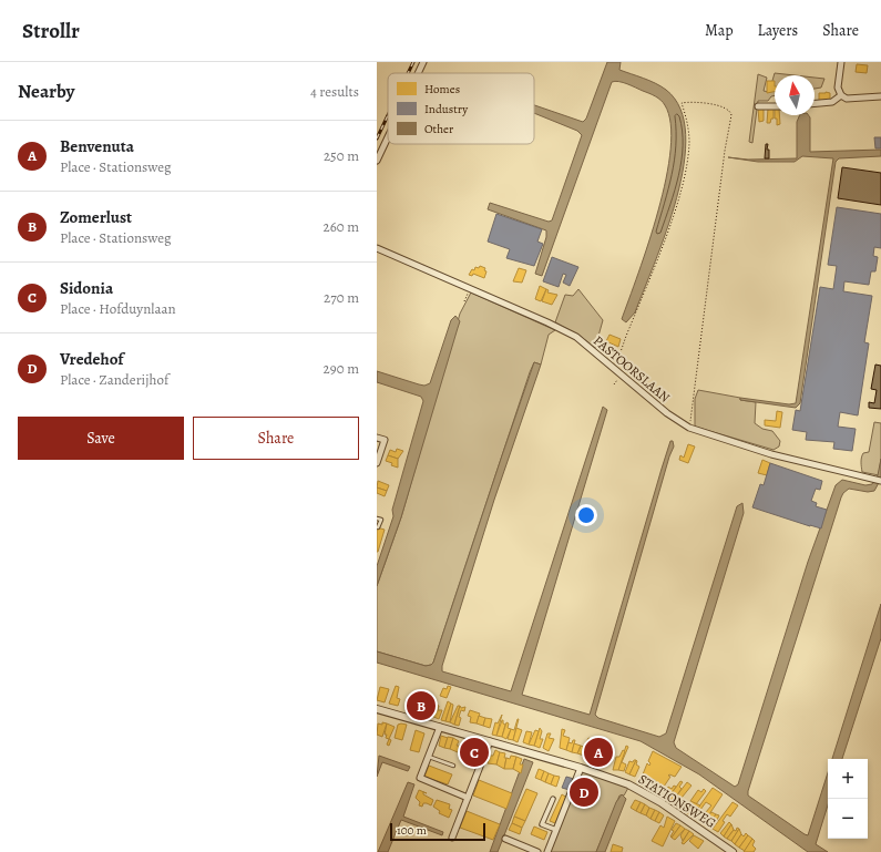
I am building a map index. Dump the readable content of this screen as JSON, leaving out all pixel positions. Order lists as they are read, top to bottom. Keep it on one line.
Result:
{"streets":{"street":["PASTOORSLAAN","STATIONSWEG"]},"legend":["Homes","Industry","Other"],"scale_bar":"100 m","north":"top","page":{"header":"Strollr","nav":["Map","Layers","Share"],"heading":["Nearby","4 results"],"list":[{"mark":"A","name":"Benvenuta","note":"Place · Stationsweg","value":"250 m"},{"mark":"B","name":"Zomerlust","note":"Place · Stationsweg","value":"260 m"},{"mark":"C","name":"Sidonia","note":"Place · Hofduynlaan","value":"270 m"},{"mark":"D","name":"Vredehof","note":"Place · Zanderijhof","value":"290 m"}],"buttons":["Save","Share"],"pins":["B","A","C","D"],"map_buttons":["+","−"],"scale":"100 m"}}
